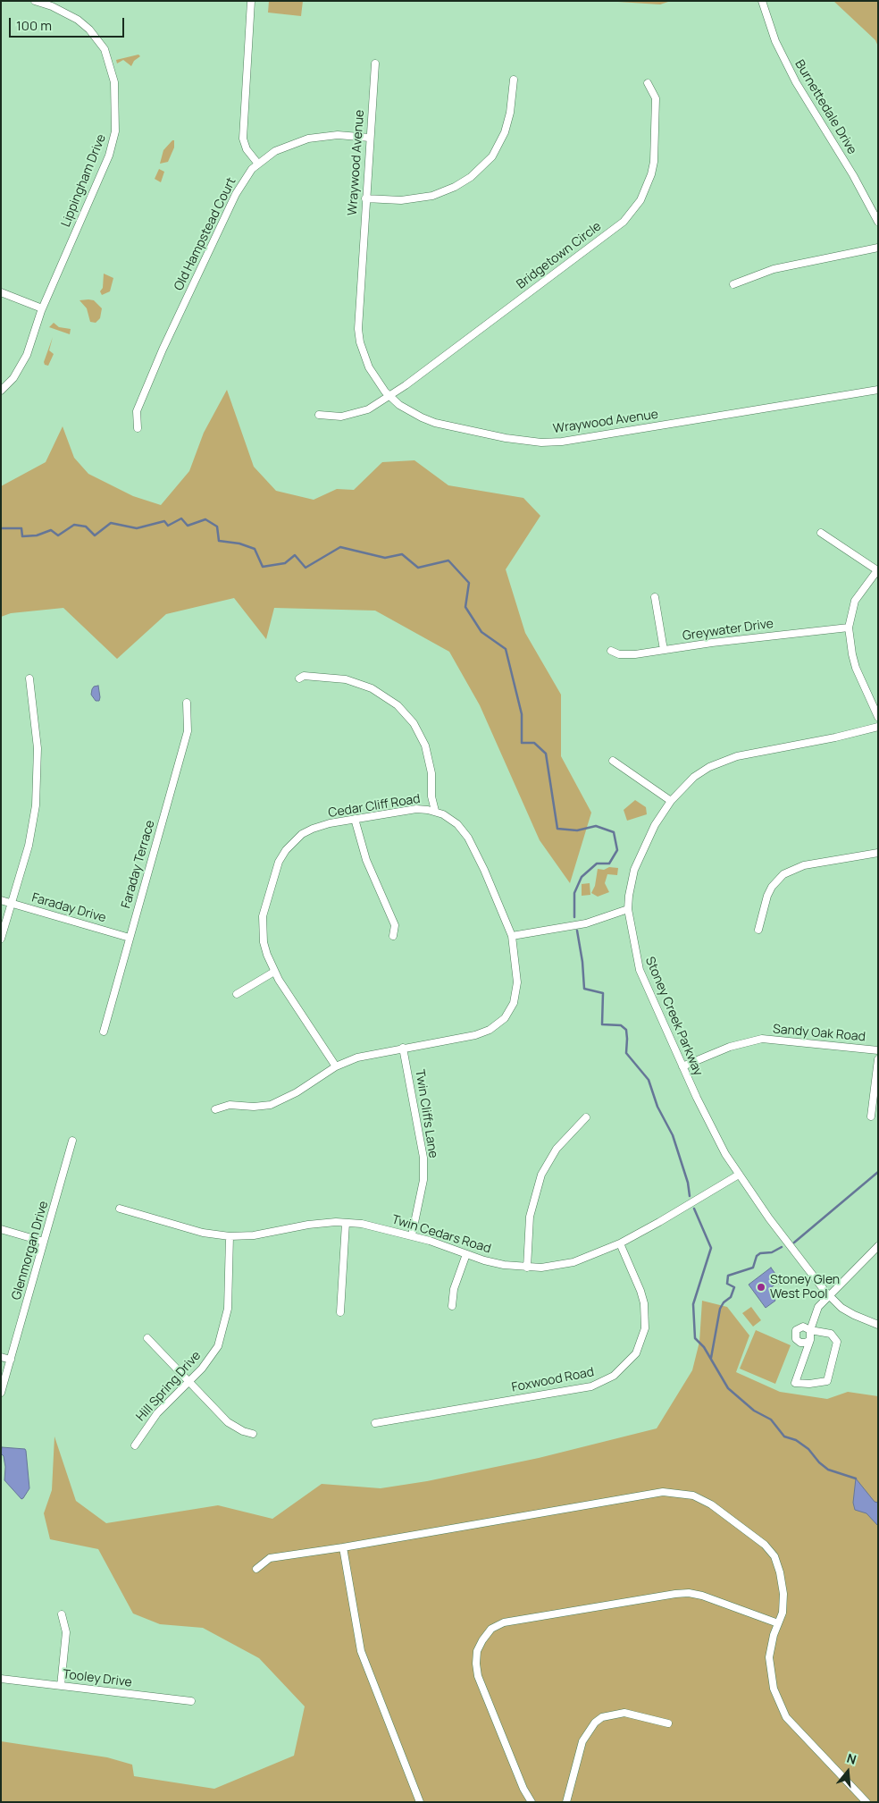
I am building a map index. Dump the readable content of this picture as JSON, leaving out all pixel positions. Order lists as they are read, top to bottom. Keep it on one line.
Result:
{"streets":{"street":["Burnettedale Drive","Wraywood Avenue","Lippingham Drive","Old Hampstead Court","Bridgetown Circle","Greywater Drive","Cedar Cliff Road","Faraday Terrace","Faraday Drive","Stoney Creek Parkway","Sandy Oak Road","Twin Cliffs Lane","Twin Cedars Road","Glenmorgan Drive","Foxwood Road","Hill Spring Drive","Tooley Drive"]},"crossings":[["Wraywood Avenue","Old Hampstead Court"],["Wraywood Avenue","Bridgetown Circle"],["Cedar Cliff Road","Twin Cliffs Lane"],["Faraday Terrace","Faraday Drive"],["Stoney Creek Parkway","Sandy Oak Road"],["Stoney Creek Parkway","Twin Cedars Road"],["Twin Cliffs Lane","Twin Cedars Road"],["Twin Cedars Road","Foxwood Road"],["Twin Cedars Road","Hill Spring Drive"]],"places":["Stoney Glen West Pool"],"scale_bar":"100 m","north":"top"}
